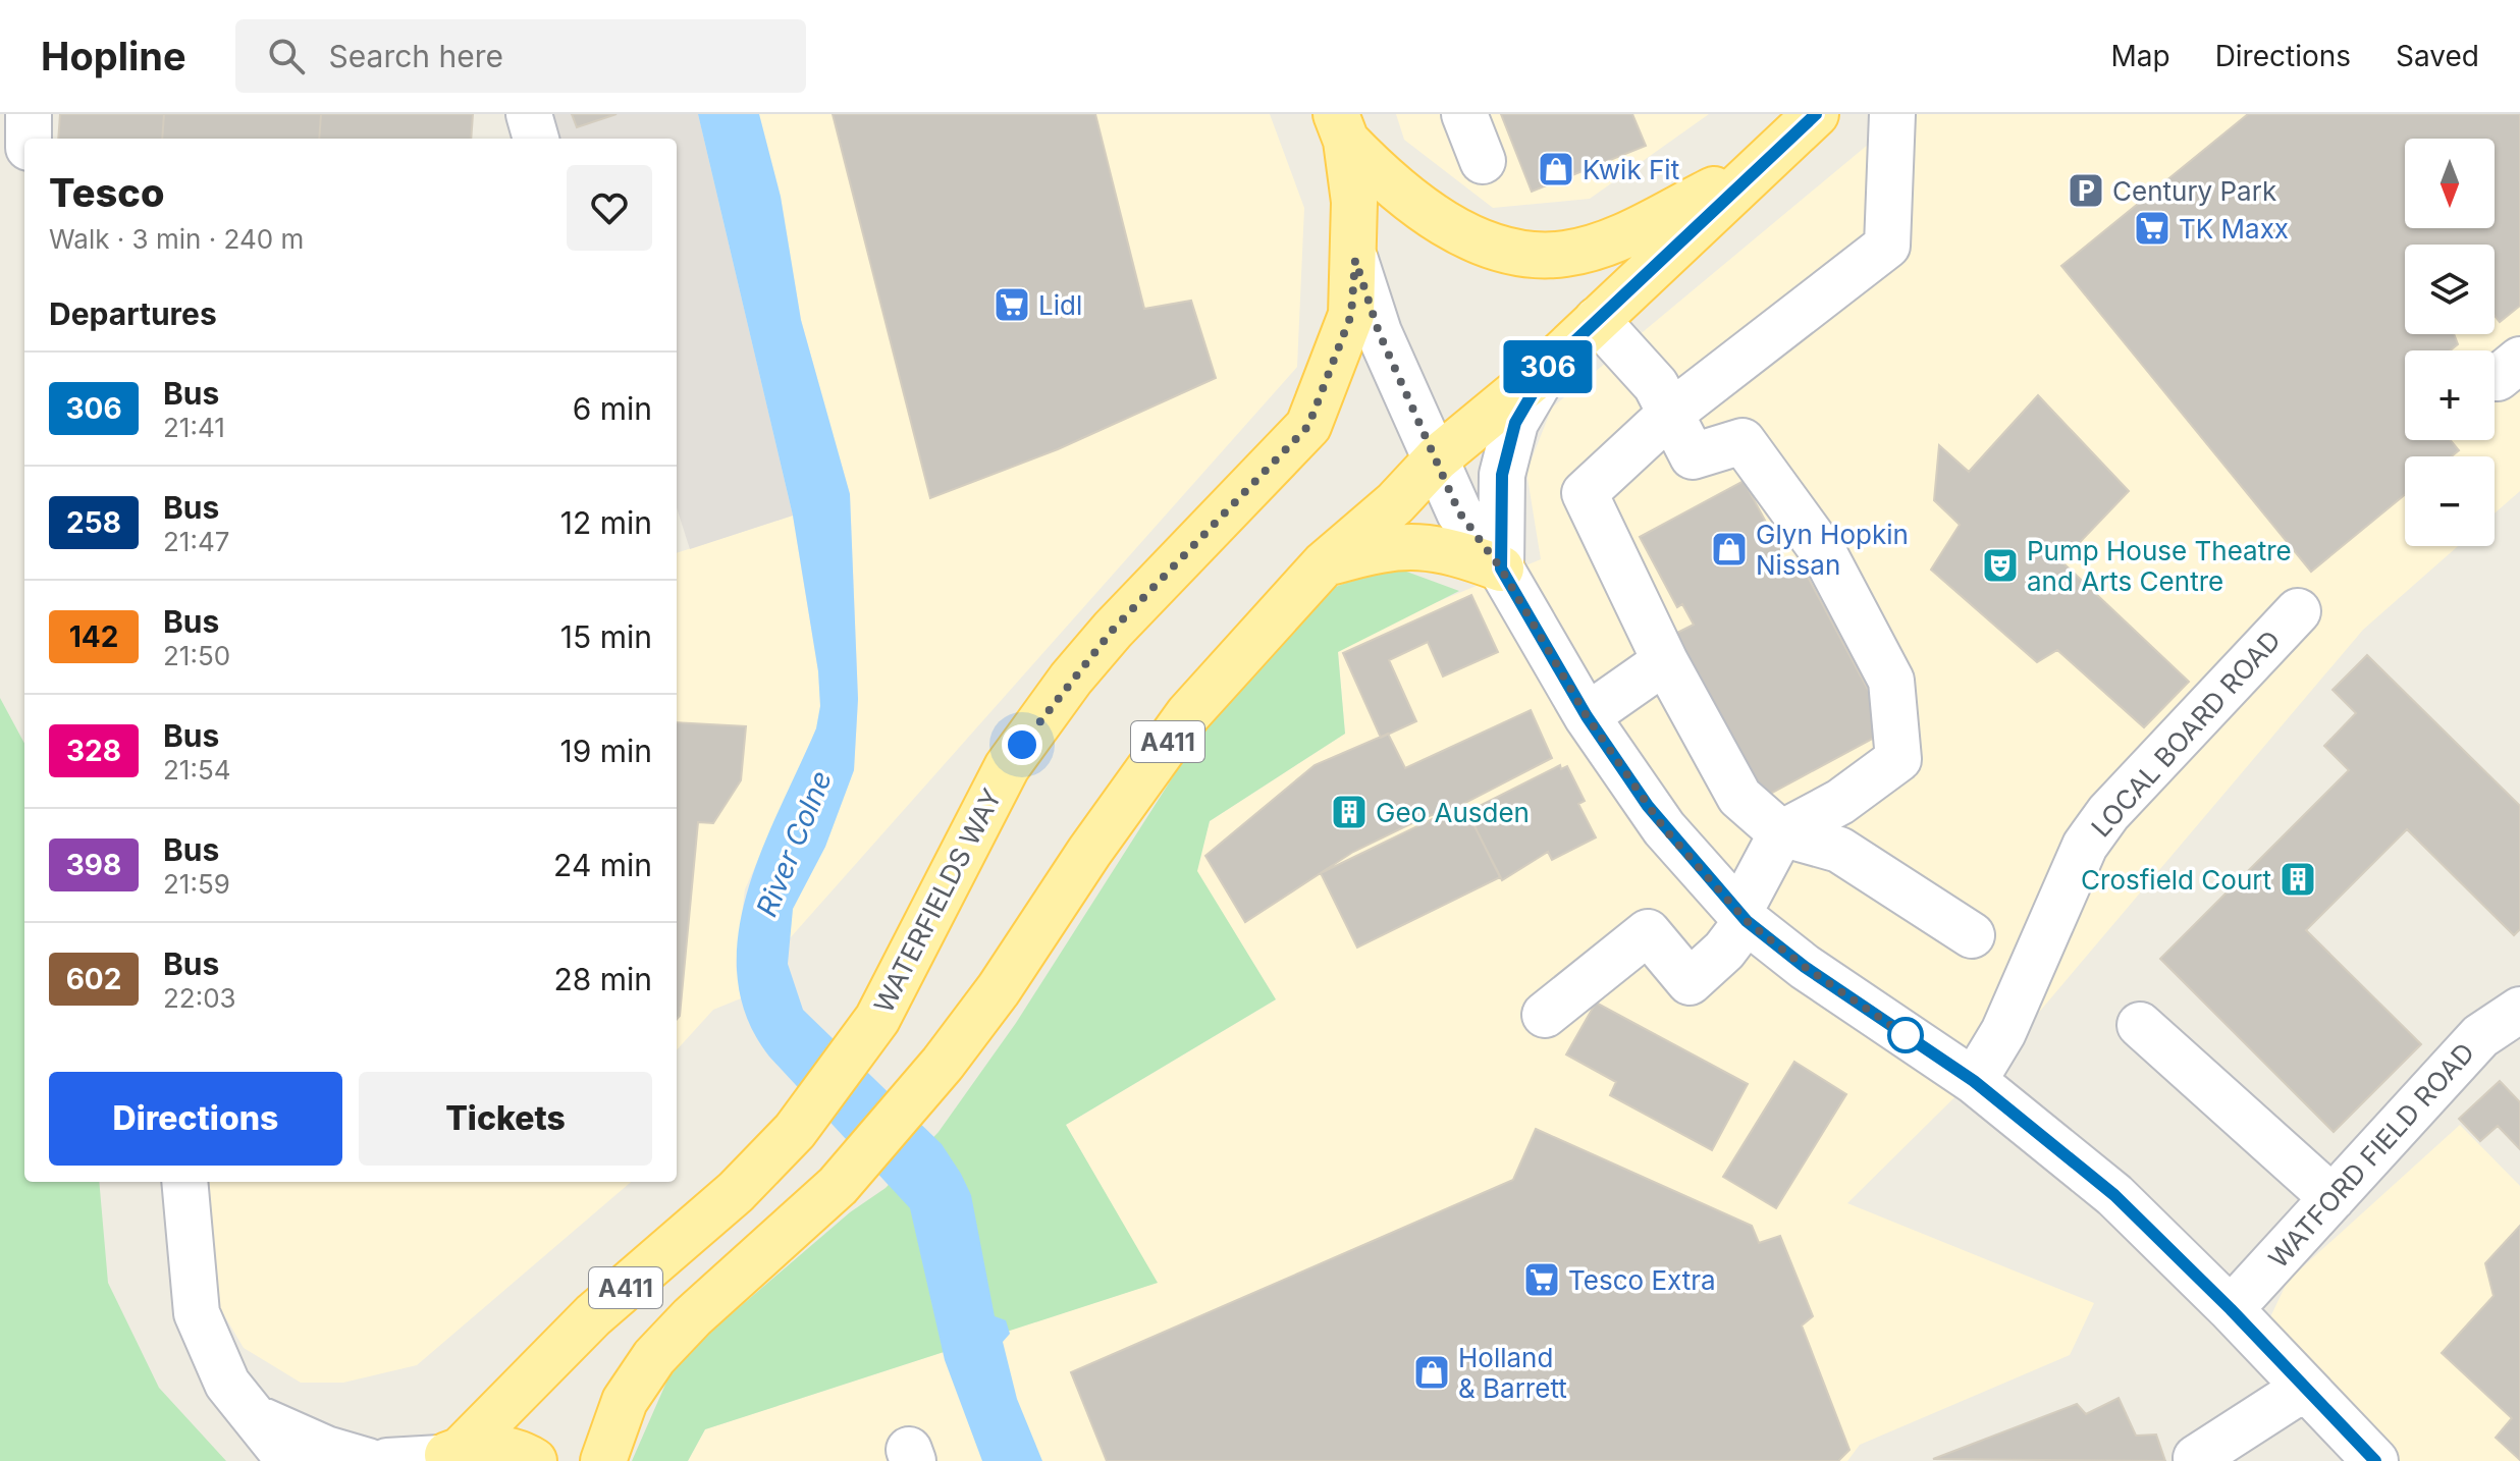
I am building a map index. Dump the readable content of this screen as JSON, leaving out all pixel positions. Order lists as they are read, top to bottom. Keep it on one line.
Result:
{"streets":{"main road":["A411","WATERFIELDS WAY"],"street":["LOCAL BOARD ROAD","WATFORD FIELD ROAD"]},"crossings":[["A411","WATERFIELDS WAY"]],"water":["River Colne"],"places":{"shop":["Kwik Fit","Glyn Hopkin Nissan","Holland & Barrett"],"parking":["Century Park"],"supermarket":["TK Maxx","Lidl","Tesco Extra"],"theatre":["Pump House Theatre and Arts Centre"],"building":["Geo Ausden","Crosfield Court"]},"lines":["bus line 306"],"north":"bottom","page":{"header":"Hopline","search":"Search here","nav":["Map","Directions","Saved"],"on_map":"306","map_buttons":["+","−"],"heading":[["Tesco","Walk · 3 min · 240 m"],"Departures"],"list":[{"mark":"306","name":"Bus","note":"21:41","value":"6 min"},{"mark":"258","name":"Bus","note":"21:47","value":"12 min"},{"mark":"142","name":"Bus","note":"21:50","value":"15 min"},{"mark":"328","name":"Bus","note":"21:54","value":"19 min"},{"mark":"398","name":"Bus","note":"21:59","value":"24 min"},{"mark":"602","name":"Bus","note":"22:03","value":"28 min"}],"buttons":["Directions","Tickets"]}}
